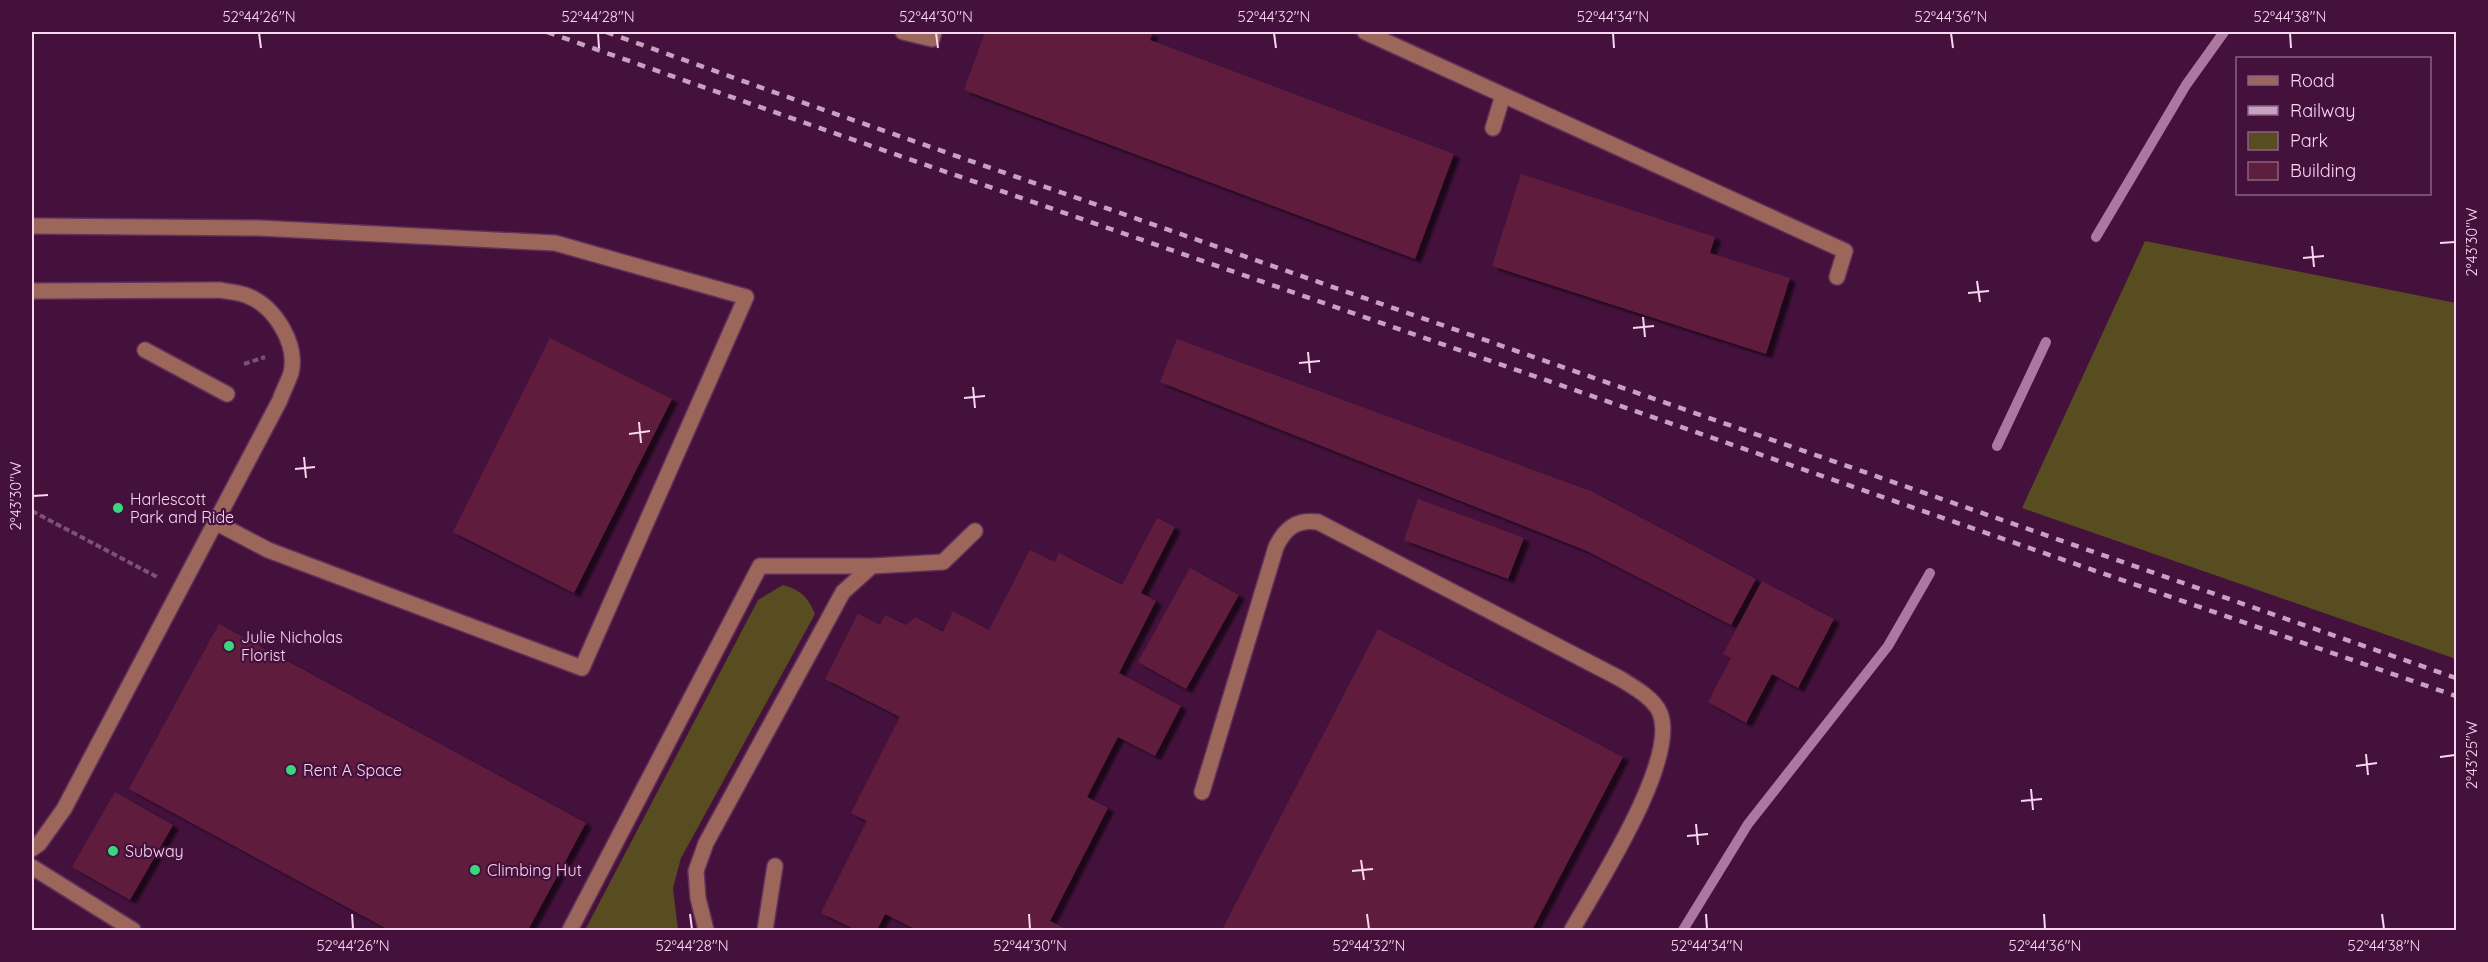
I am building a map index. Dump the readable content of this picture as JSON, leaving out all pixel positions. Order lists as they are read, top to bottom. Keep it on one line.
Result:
{"places":["Harlescott Park and Ride","Julie Nicholas Florist","Rent A Space","Subway","Climbing Hut"],"legend":["Road","Railway","Park","Building"],"coordinates":["52°44'26\"N","52°44'28\"N","52°44'30\"N","52°44'32\"N","52°44'34\"N","52°44'36\"N","52°44'38\"N","2°43'30\"W","2°43'25\"W"]}
